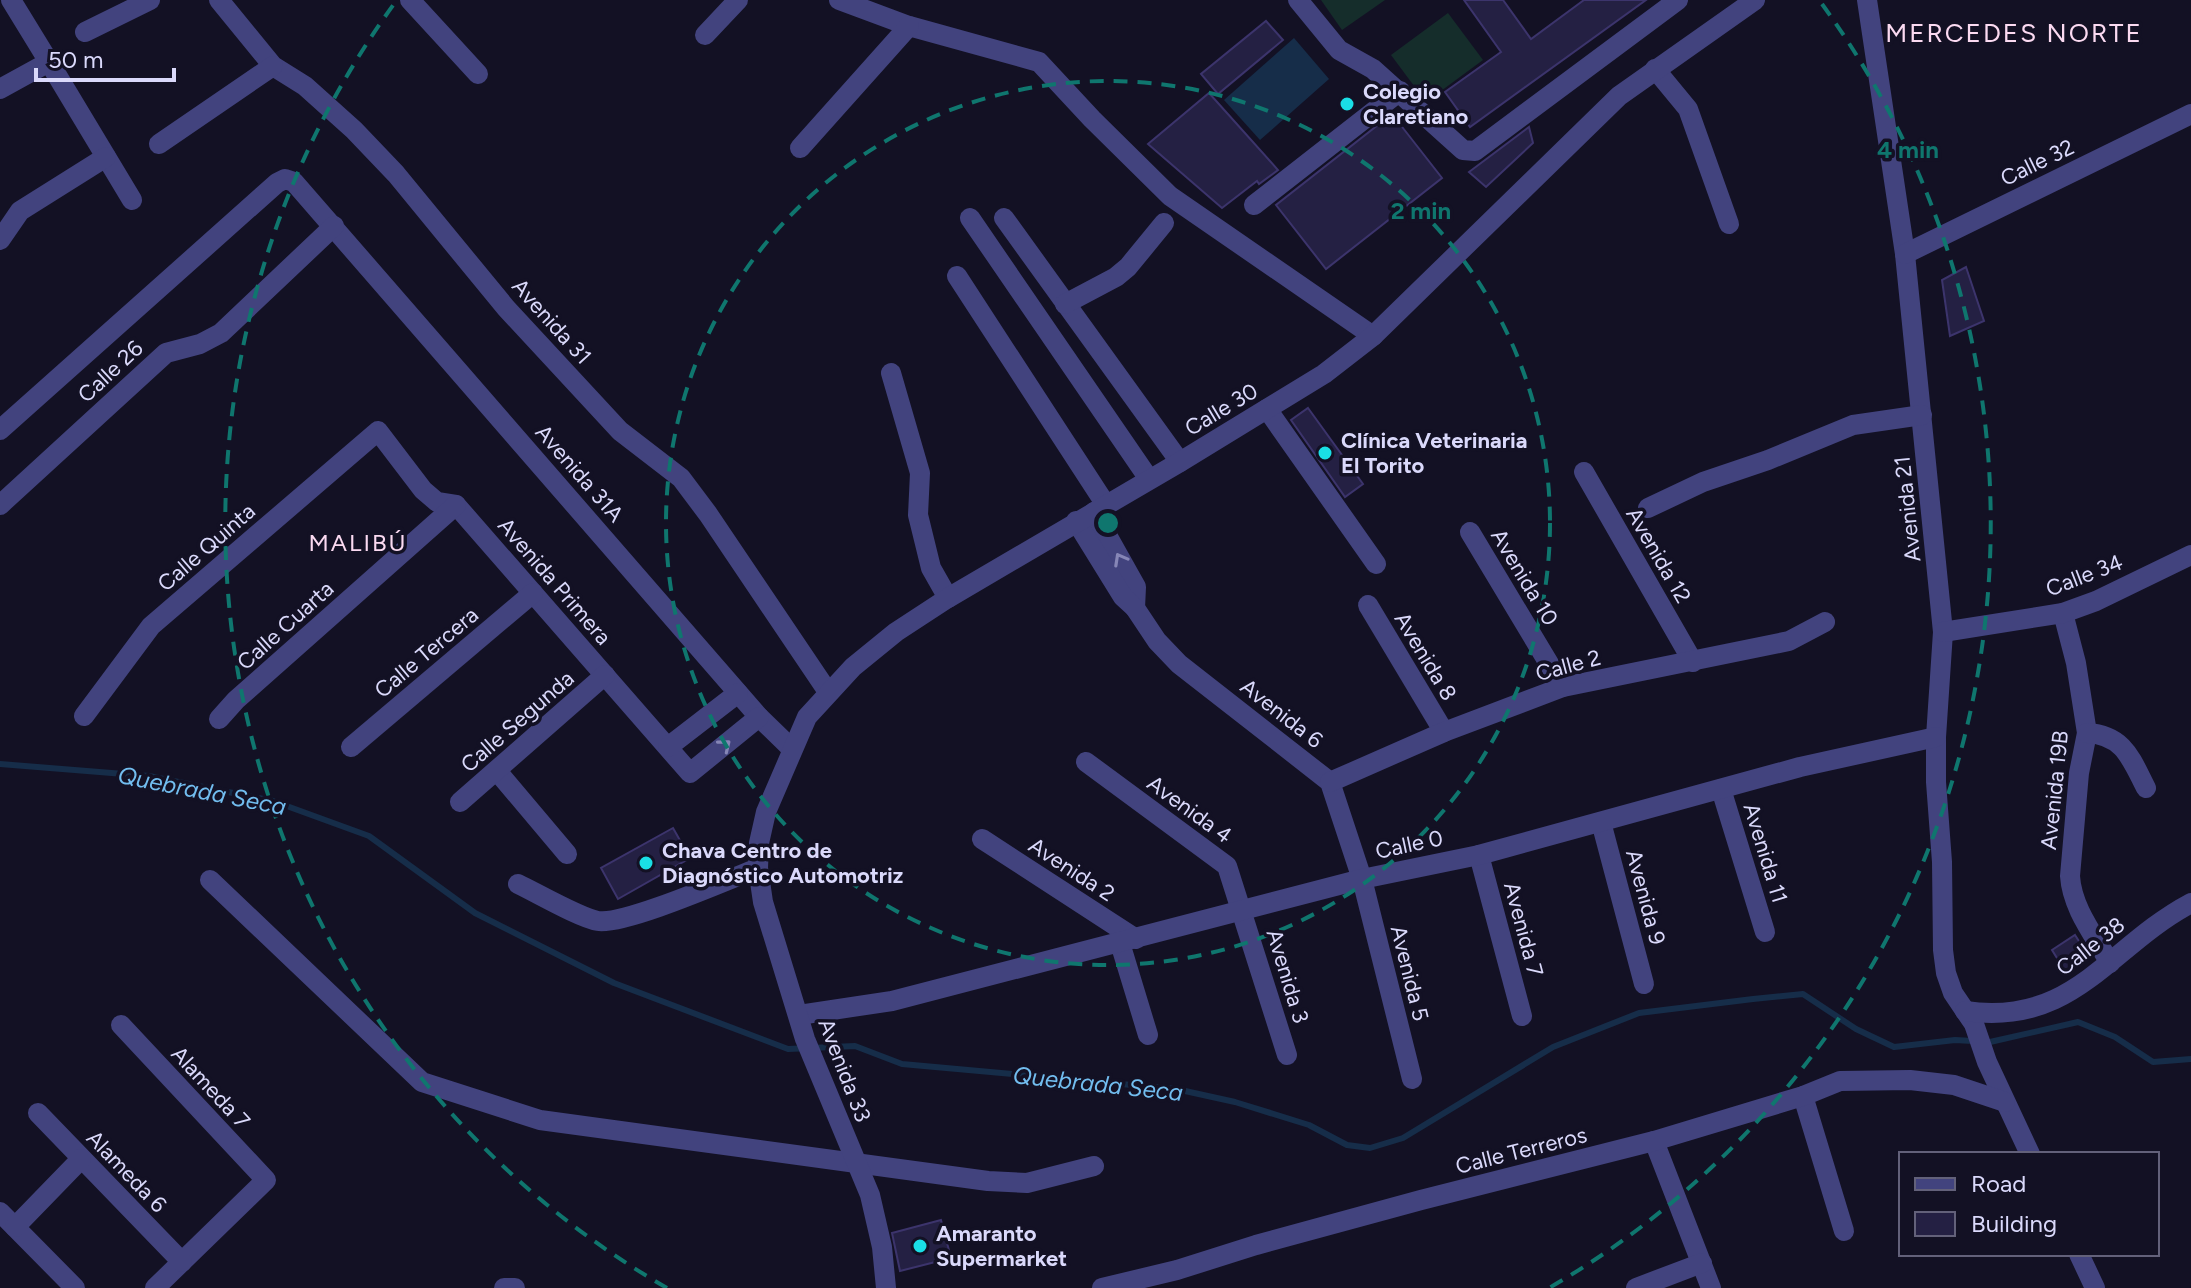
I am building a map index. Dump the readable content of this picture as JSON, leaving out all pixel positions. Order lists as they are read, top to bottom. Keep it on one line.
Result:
{"streets":{"street":["Calle 32","Avenida 31","Calle 26","Calle 30","Avenida 31A","Avenida 21","Calle Quinta","Avenida 12","Calle 34","Avenida 10","Avenida Primera","Calle Cuarta","Calle Tercera","Avenida 8","Calle 2","Avenida 6","Calle Segunda","Avenida 19B","Avenida 4","Calle 0","Avenida 11","Avenida 2","Avenida 9","Avenida 7","Calle 38","Avenida 5","Avenida 3","Avenida 33","Alameda 7","Calle Terreros","Alameda 6"]},"crossings":[["Calle 32","Avenida 21"],["Avenida 31","Calle 30"],["Calle 26","Avenida 31A"],["Calle 30","Avenida 31A"],["Calle 30","Avenida 6"],["Calle 30","Avenida 33"],["Avenida 31A","Avenida Primera"],["Avenida 21","Calle 34"],["Avenida 21","Calle 0"],["Avenida 21","Calle 38"],["Avenida 21","Calle Terreros"],["Calle Quinta","Avenida Primera"],["Avenida 12","Calle 2"],["Calle 34","Avenida 19B"],["Avenida 10","Calle 2"],["Avenida Primera","Calle Cuarta"],["Avenida Primera","Calle Tercera"],["Avenida Primera","Calle Segunda"],["Avenida 8","Calle 2"],["Calle 2","Avenida 6"],["Avenida 19B","Calle 38"],["Avenida 4","Calle 0"],["Avenida 4","Avenida 3"],["Calle 0","Avenida 11"],["Calle 0","Avenida 2"],["Calle 0","Avenida 9"],["Calle 0","Avenida 7"],["Calle 0","Avenida 5"],["Calle 0","Avenida 3"],["Calle 0","Avenida 33"],["Alameda 7","Alameda 6"]],"districts":["MERCEDES NORTE","MALIBÚ"],"water":["Quebrada Seca"],"places":["Colegio Claretiano","Clínica Veterinaria El Torito","Chava Centro de Diagnóstico Automotriz","Amaranto Supermarket"],"legend":["Road","Building"],"scale_bar":"50 m","rings":["4 min","2 min"]}
